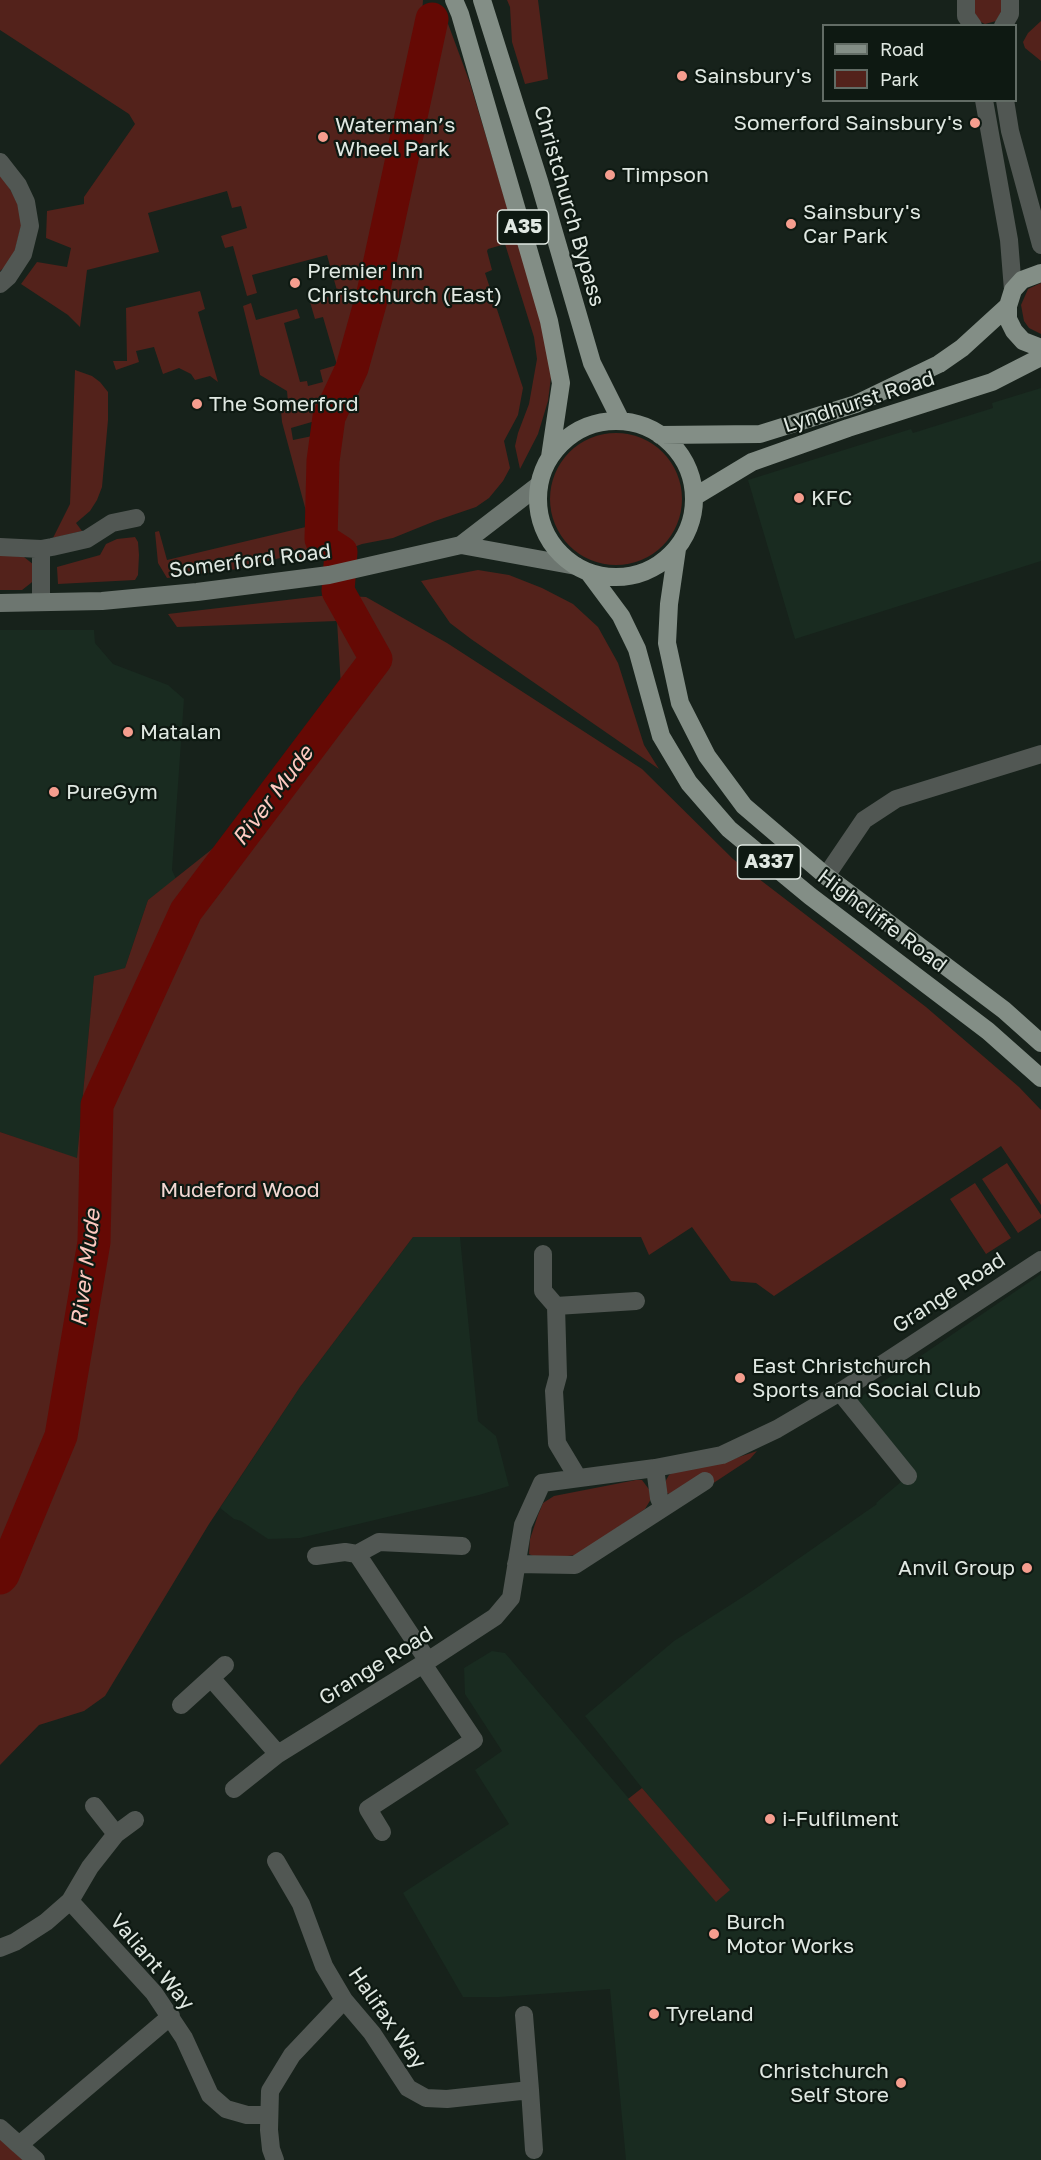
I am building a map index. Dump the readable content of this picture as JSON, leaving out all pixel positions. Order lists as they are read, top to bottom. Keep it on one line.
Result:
{"streets":{"main road":["Christchurch Bypass","A35","Lyndhurst Road","Somerford Road","A337","Highcliffe Road"],"street":["Grange Road","Valiant Way","Halifax Way"]},"crossings":[["Christchurch Bypass","A35"],["Christchurch Bypass","Lyndhurst Road"],["Christchurch Bypass","Somerford Road"],["Christchurch Bypass","Highcliffe Road"],["A35","Lyndhurst Road"],["A35","Somerford Road"],["A35","Highcliffe Road"],["Lyndhurst Road","Somerford Road"],["Lyndhurst Road","Highcliffe Road"],["Somerford Road","Highcliffe Road"]],"water":["River Mude"],"parks":["Mudeford Wood"],"places":["Sainsbury's","Somerford Sainsbury's","Waterman’s Wheel Park","Timpson","Sainsbury's Car Park","Premier Inn Christchurch (East)","The Somerford","KFC","Matalan","PureGym","East Christchurch Sports and Social Club","Anvil Group","i-Fulfilment","Burch Motor Works","Tyreland","Christchurch Self Store"],"legend":["Road","Park"]}
